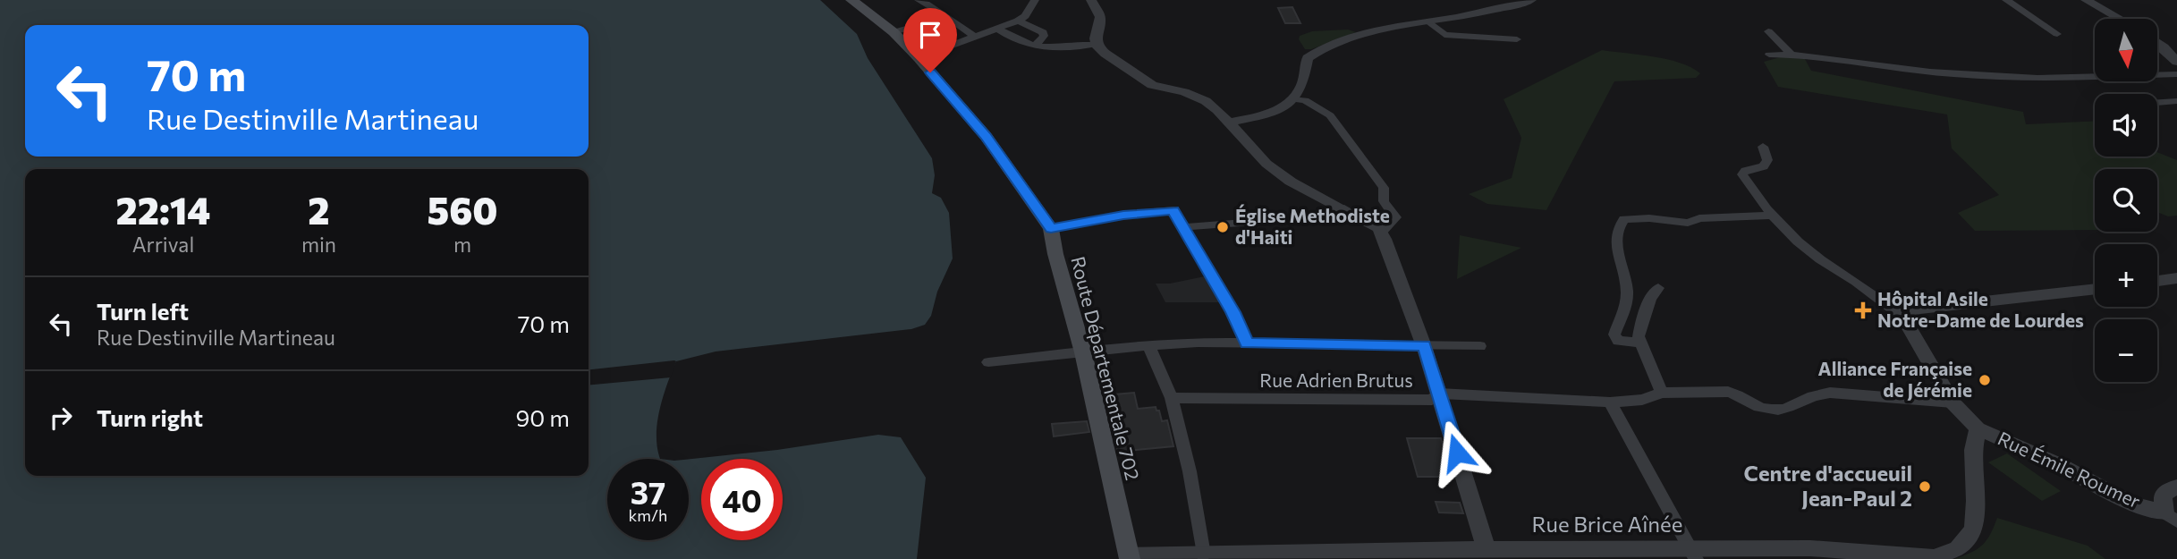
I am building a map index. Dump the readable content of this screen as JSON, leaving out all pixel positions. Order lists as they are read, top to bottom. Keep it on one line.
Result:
{"streets":{"main road":["Route Départementale 702"],"street":["Rue Adrien Brutus","Rue Émile Roumer","Rue Brice Aînée"]},"crossings":[["Route Départementale 702","Rue Brice Aînée"],["Rue Émile Roumer","Rue Brice Aînée"]],"places":{"other":["Église Methodiste d'Haiti","Alliance Française de Jérémie","Centre d'accueuil Jean-Paul 2"],"health":["Hôpital Asile Notre-Dame de Lourdes"]},"north":"bottom","page":{"map_buttons":["+","−"],"turn":["70 m","Rue Destinville Martineau"],"eta":["22:14","Arrival","2","min","560","m"],"list":[{"name":"Turn left","note":"Rue Destinville Martineau","value":"70 m"},{"name":"Turn right","value":"90 m"}],"speed":"37 km/h","limit":"40"}}
